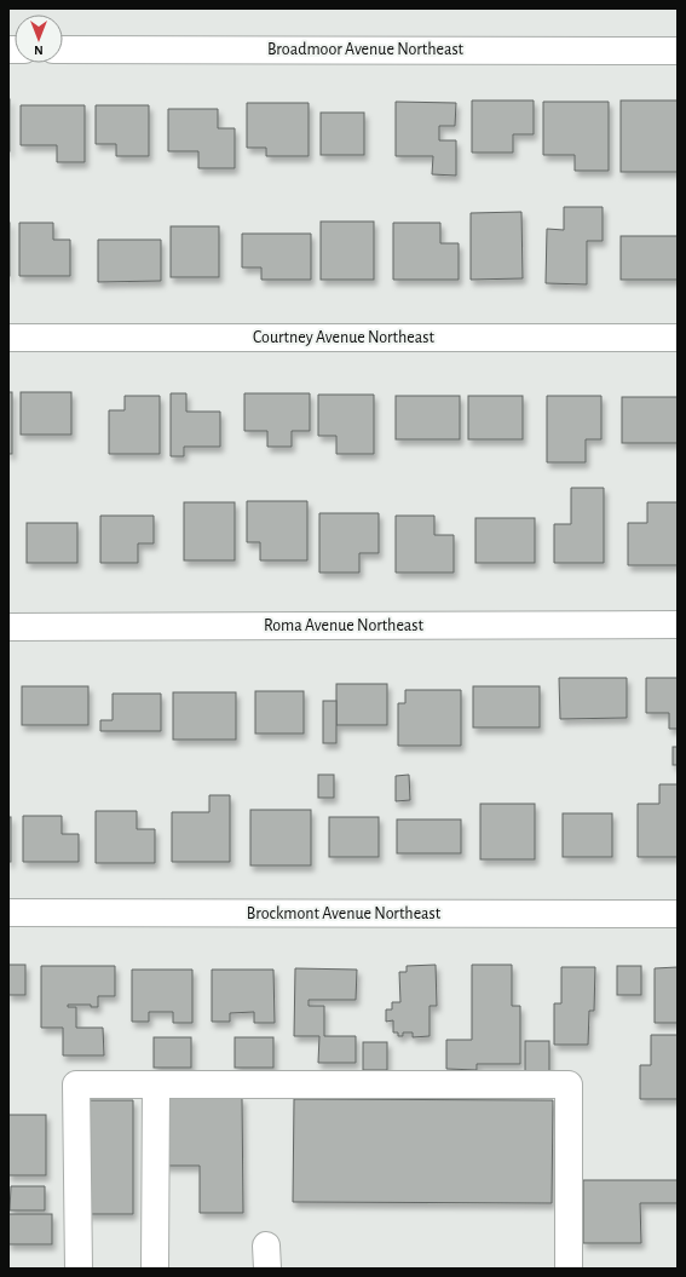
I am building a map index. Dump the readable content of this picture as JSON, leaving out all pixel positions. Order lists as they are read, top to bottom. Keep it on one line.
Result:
{"streets":{"street":["Broadmoor Avenue Northeast","Courtney Avenue Northeast","Roma Avenue Northeast","Brockmont Avenue Northeast"]},"north":"bottom"}
